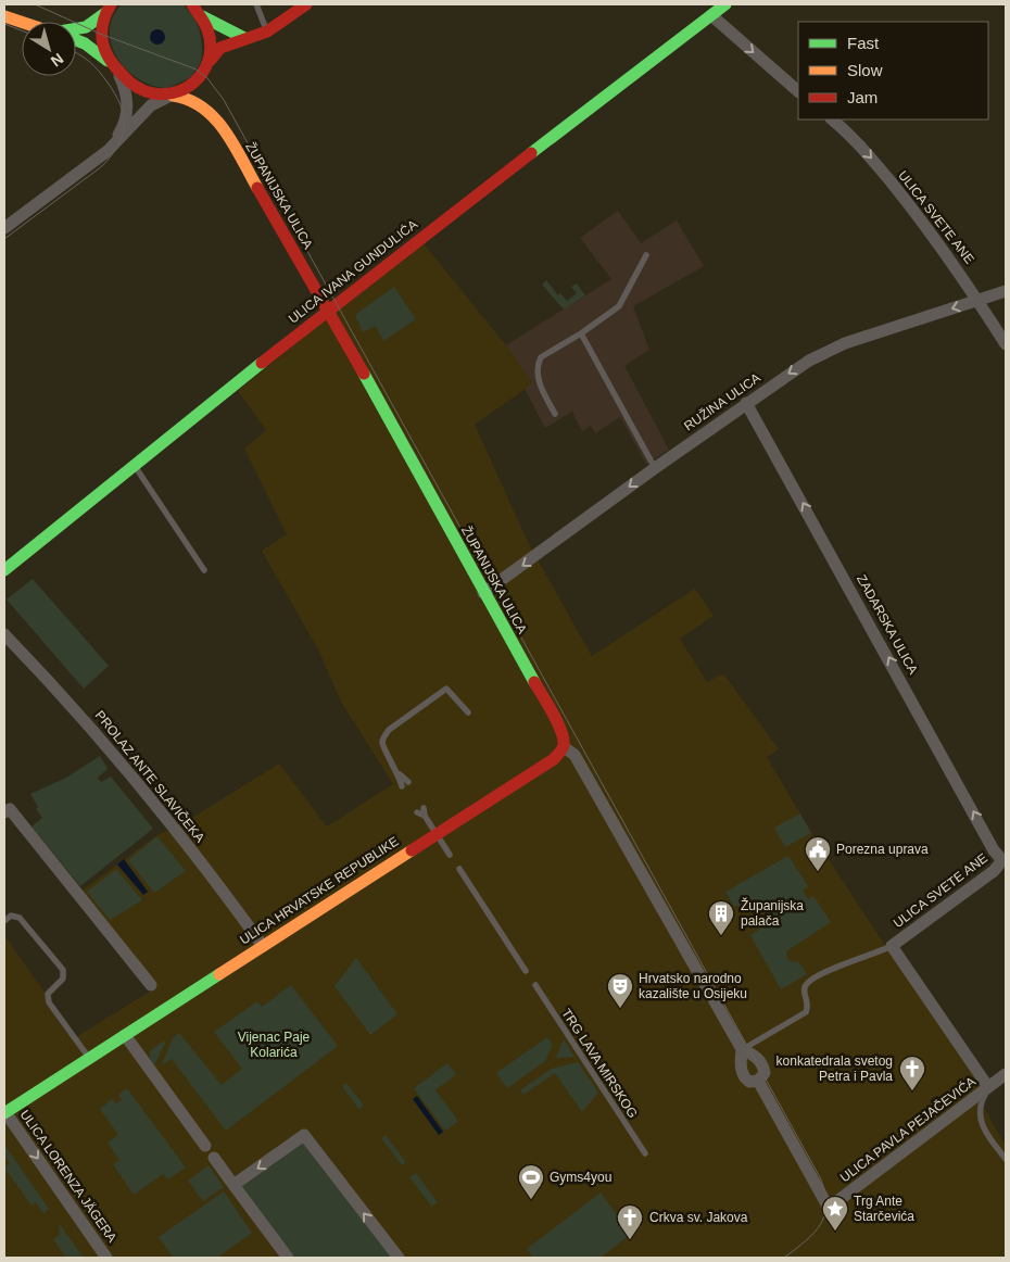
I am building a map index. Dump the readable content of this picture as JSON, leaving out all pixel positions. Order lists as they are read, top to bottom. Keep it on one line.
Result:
{"streets":{"main road":["ŽUPANIJSKA ULICA","ULICA IVANA GUNDULIĆA","ULICA HRVATSKE REPUBLIKE"],"street":["ULICA SVETE ANE","RUŽINA ULICA","ZADARSKA ULICA","PROLAZ ANTE SLAVIČEKA","ULICA PAVLA PEJAČEVIĆA","ULICA LORENZA JÄGERA"],"lane":["TRG LAVA MIRSKOG"]},"crossings":[["ŽUPANIJSKA ULICA","ULICA IVANA GUNDULIĆA"],["ŽUPANIJSKA ULICA","RUŽINA ULICA"],["ŽUPANIJSKA ULICA","ULICA HRVATSKE REPUBLIKE"],["ŽUPANIJSKA ULICA","ULICA PAVLA PEJAČEVIĆA"],["ULICA SVETE ANE","RUŽINA ULICA"],["ULICA SVETE ANE","ZADARSKA ULICA"],["RUŽINA ULICA","ZADARSKA ULICA"],["PROLAZ ANTE SLAVIČEKA","ULICA HRVATSKE REPUBLIKE"],["ULICA HRVATSKE REPUBLIKE","ULICA LORENZA JÄGERA"]],"one_way":["ULICA SVETE ANE","RUŽINA ULICA","ZADARSKA ULICA","ULICA LORENZA JÄGERA"],"parks":["Vijenac Paje Kolarića"],"places":{"public building":["Porezna uprava"],"building":["Županijska palača"],"theatre":["Hrvatsko narodno kazalište u Osijeku"],"church":["konkatedrala svetog Petra i Pavla","Crkva sv. Jakova"],"sports":["Gyms4you"],"place":["Trg Ante Starčevića"]},"legend":["Fast","Slow","Jam"],"north":"bottom right"}
